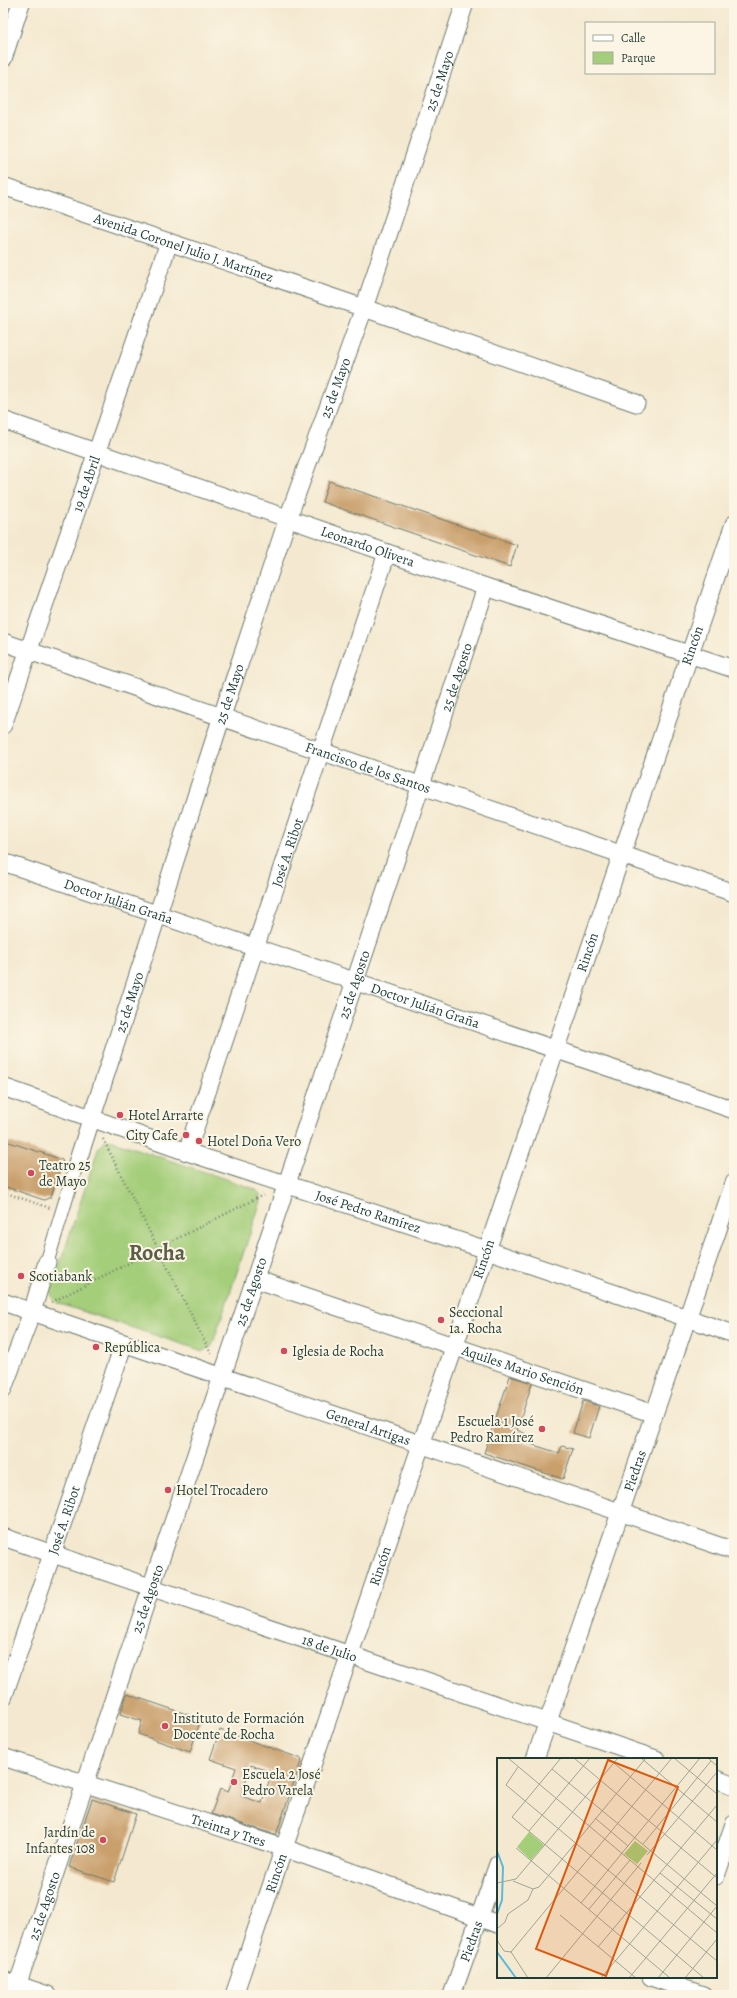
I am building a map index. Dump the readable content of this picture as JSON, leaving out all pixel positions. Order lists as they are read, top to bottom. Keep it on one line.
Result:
{"streets":{"street":["25 de Mayo","Avenida Coronel Julio J. Martínez","19 de Abril","Leonardo Olivera","Rincón","25 de Agosto","Francisco de los Santos","José A. Ribot","Doctor Julián Graña","José Pedro Ramírez","Aquiles Mario Sención","General Artigas","Piedras","18 de Julio","Treinta y Tres"]},"crossings":[["25 de Mayo","Avenida Coronel Julio J. Martínez"],["25 de Mayo","Leonardo Olivera"],["25 de Mayo","Francisco de los Santos"],["25 de Mayo","Doctor Julián Graña"],["25 de Mayo","José Pedro Ramírez"],["25 de Mayo","General Artigas"],["Avenida Coronel Julio J. Martínez","19 de Abril"],["19 de Abril","Leonardo Olivera"],["19 de Abril","Francisco de los Santos"],["Leonardo Olivera","Rincón"],["Leonardo Olivera","25 de Agosto"],["Leonardo Olivera","José A. Ribot"],["Rincón","Francisco de los Santos"],["Rincón","Doctor Julián Graña"],["Rincón","José Pedro Ramírez"],["Rincón","Aquiles Mario Sención"],["Rincón","General Artigas"],["Rincón","18 de Julio"],["Rincón","Treinta y Tres"],["25 de Agosto","Francisco de los Santos"],["25 de Agosto","Doctor Julián Graña"],["25 de Agosto","José Pedro Ramírez"],["25 de Agosto","Aquiles Mario Sención"],["25 de Agosto","General Artigas"],["25 de Agosto","18 de Julio"],["25 de Agosto","Treinta y Tres"],["Francisco de los Santos","José A. Ribot"],["José A. Ribot","Doctor Julián Graña"],["José A. Ribot","José Pedro Ramírez"],["José A. Ribot","General Artigas"],["José A. Ribot","18 de Julio"],["José Pedro Ramírez","Piedras"],["Aquiles Mario Sención","Piedras"],["General Artigas","Piedras"],["Piedras","18 de Julio"],["Piedras","Treinta y Tres"]],"districts":["Rocha"],"places":["Hotel Arrarte","City Cafe","Hotel Doña Vero","Teatro 25 de Mayo","Scotiabank","Seccional 1a. Rocha","República","Iglesia de Rocha","Escuela 1 José Pedro Ramírez","Hotel Trocadero","Instituto de Formación Docente de Rocha","Escuela 2 José Pedro Varela","Jardín de Infantes 108"],"legend":["Calle","Parque"]}
